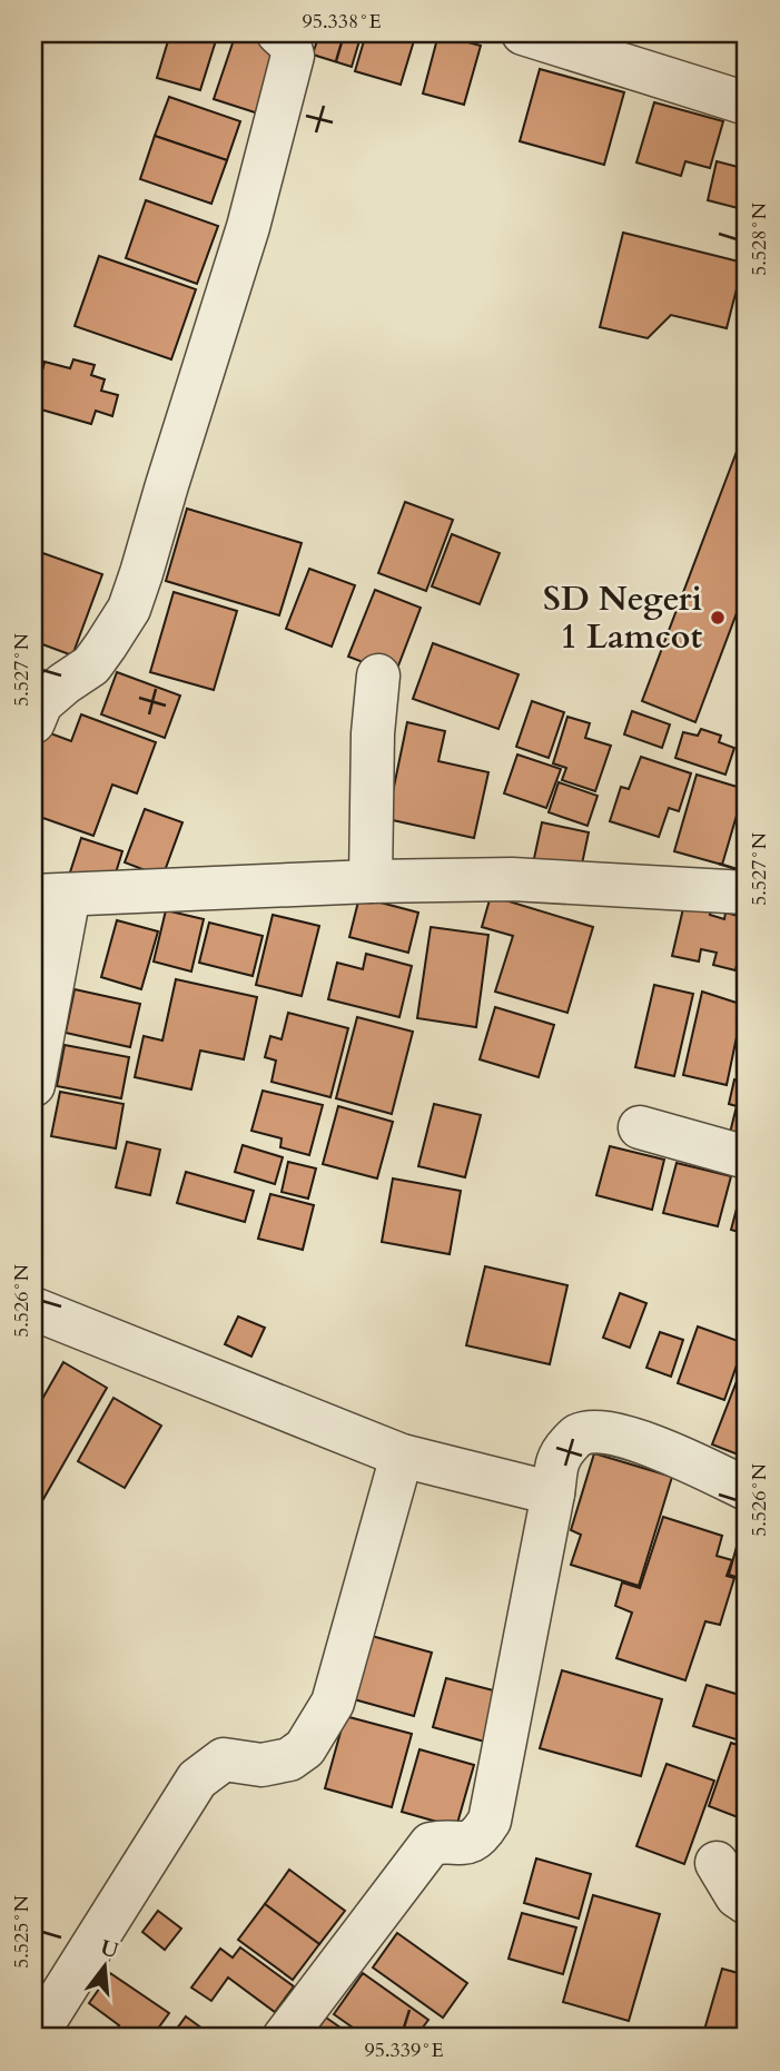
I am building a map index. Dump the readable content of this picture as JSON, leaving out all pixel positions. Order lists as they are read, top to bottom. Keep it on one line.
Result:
{"places":["SD Negeri 1 Lamcot"],"north":"top","coordinates":["95.338°E","5.528°N","5.527°N","5.526°N","5.525°N","95.339°E"]}
